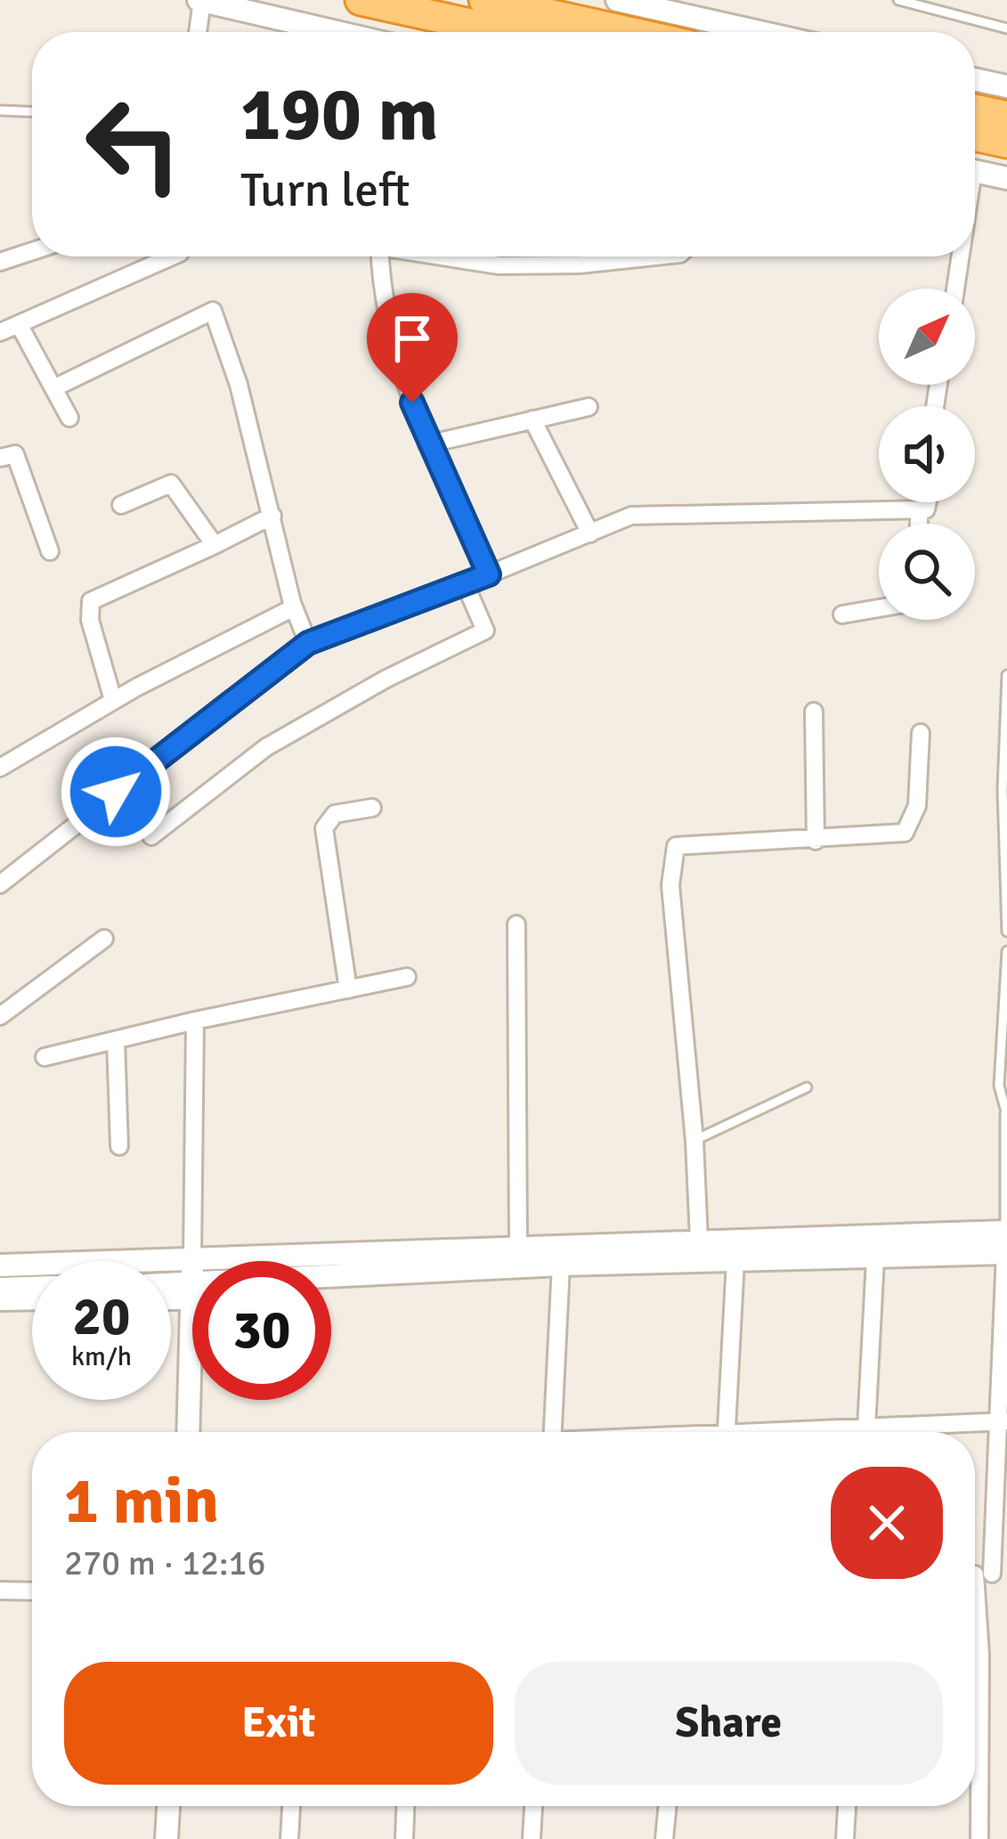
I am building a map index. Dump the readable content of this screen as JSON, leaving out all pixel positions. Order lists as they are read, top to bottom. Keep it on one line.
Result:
{"north":"top right","page":{"turn":["190 m","Turn left"],"speed":"20 km/h","limit":"30","heading":["1 min","270 m · 12:16"],"buttons":["Exit","Share"]}}
